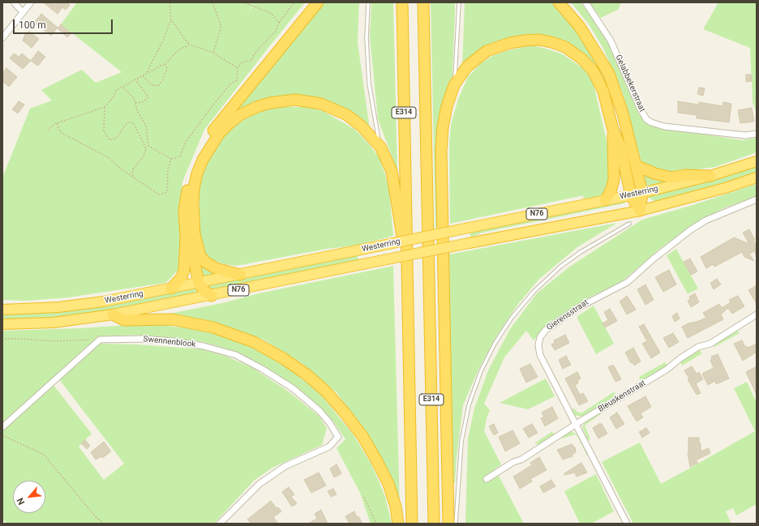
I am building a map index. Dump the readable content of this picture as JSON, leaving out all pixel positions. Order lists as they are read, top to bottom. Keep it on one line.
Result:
{"streets":{"highway":["E314","Westerring","N76"],"street":["Gelabbekerstraat","Gierensstraat","Swennenblook","Bleuskenstraat"]},"crossings":[["Gierensstraat","Bleuskenstraat"]],"scale_bar":"100 m","north":"bottom left"}
